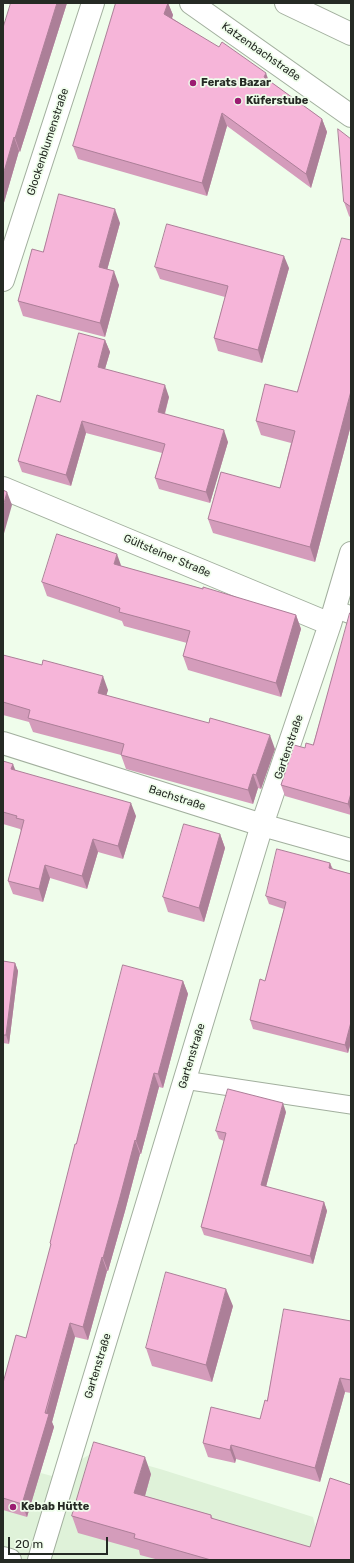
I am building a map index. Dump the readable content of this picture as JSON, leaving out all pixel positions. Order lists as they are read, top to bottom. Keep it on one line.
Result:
{"streets":{"street":["Katzenbachstraße","Glockenblumenstraße","Gültsteiner Straße","Gartenstraße","Bachstraße"]},"crossings":[["Gültsteiner Straße","Gartenstraße"],["Gartenstraße","Bachstraße"]],"places":["Ferats Bazar","Küferstube","Kebab Hütte"],"scale_bar":"20 m"}
